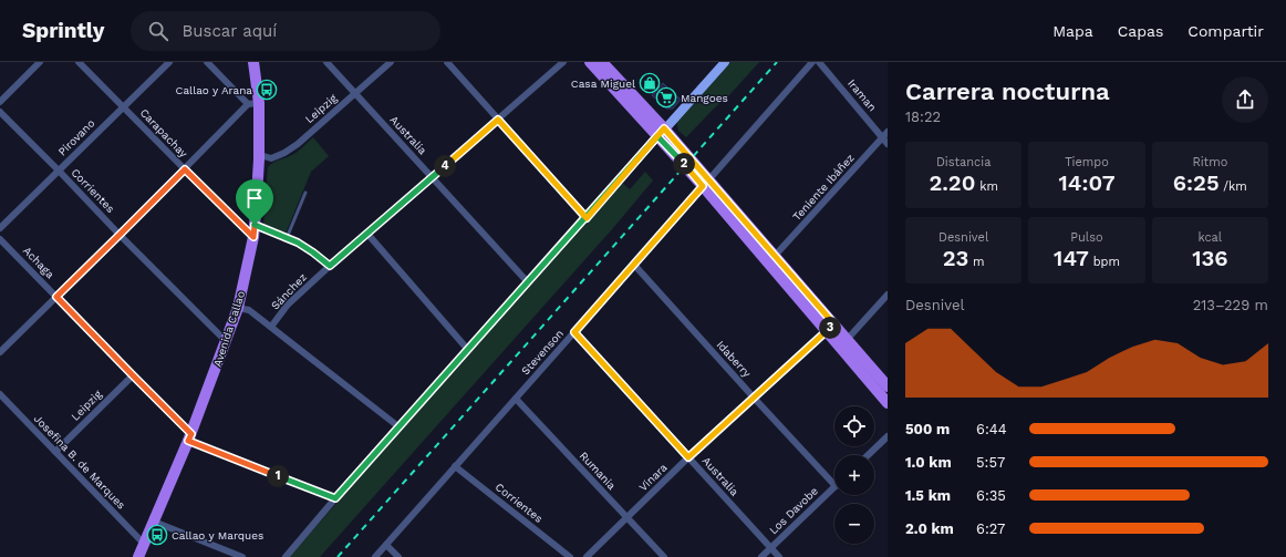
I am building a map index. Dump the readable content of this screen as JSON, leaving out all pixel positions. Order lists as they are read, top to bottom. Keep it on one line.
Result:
{"streets":{"main road":["Avenida Callao"],"street":["Iraman","Leipzig","Carapachay","Australia","Pirovano","Teniente Ibáñez","Corrientes","Achaga","Sánchez","Stevenson","Idaberry","Josefina B. de Marques","Rumania","Vinara","Los Davobe"]},"crossings":[["Iraman","Teniente Ibáñez"],["Leipzig","Australia"],["Leipzig","Achaga"],["Leipzig","Avenida Callao"],["Leipzig","Josefina B. de Marques"],["Carapachay","Pirovano"],["Carapachay","Avenida Callao"],["Australia","Sánchez"],["Australia","Stevenson"],["Australia","Vinara"],["Australia","Los Davobe"],["Pirovano","Corrientes"],["Corrientes","Avenida Callao"],["Corrientes","Stevenson"],["Achaga","Avenida Callao"],["Avenida Callao","Josefina B. de Marques"],["Stevenson","Idaberry"],["Stevenson","Rumania"],["Idaberry","Vinara"],["Rumania","Vinara"]],"places":{"shop":["Casa Miguel"],"bus stop":["Callao y Arana","Callao y Marques"],"supermarket":["Mangoes"]},"page":{"header":"Sprintly","search":"Buscar aquí","nav":["Mapa","Capas","Compartir"],"heading":["Carrera nocturna","18:22"],"stats":[["Distancia","2.20 km"],["Tiempo","14:07"],["Ritmo","6:25 /km"],["Desnivel","23 m"],["Pulso","147 bpm"],["kcal","136"]],"pins":["2","4","3","1"],"chart":["Desnivel","213–229 m"],"map_buttons":["+","−"],"list":[{"name":"500 m","note":"6:44"},{"name":"1.0 km","note":"5:57"},{"name":"1.5 km","note":"6:35"},{"name":"2.0 km","note":"6:27"}]}}
